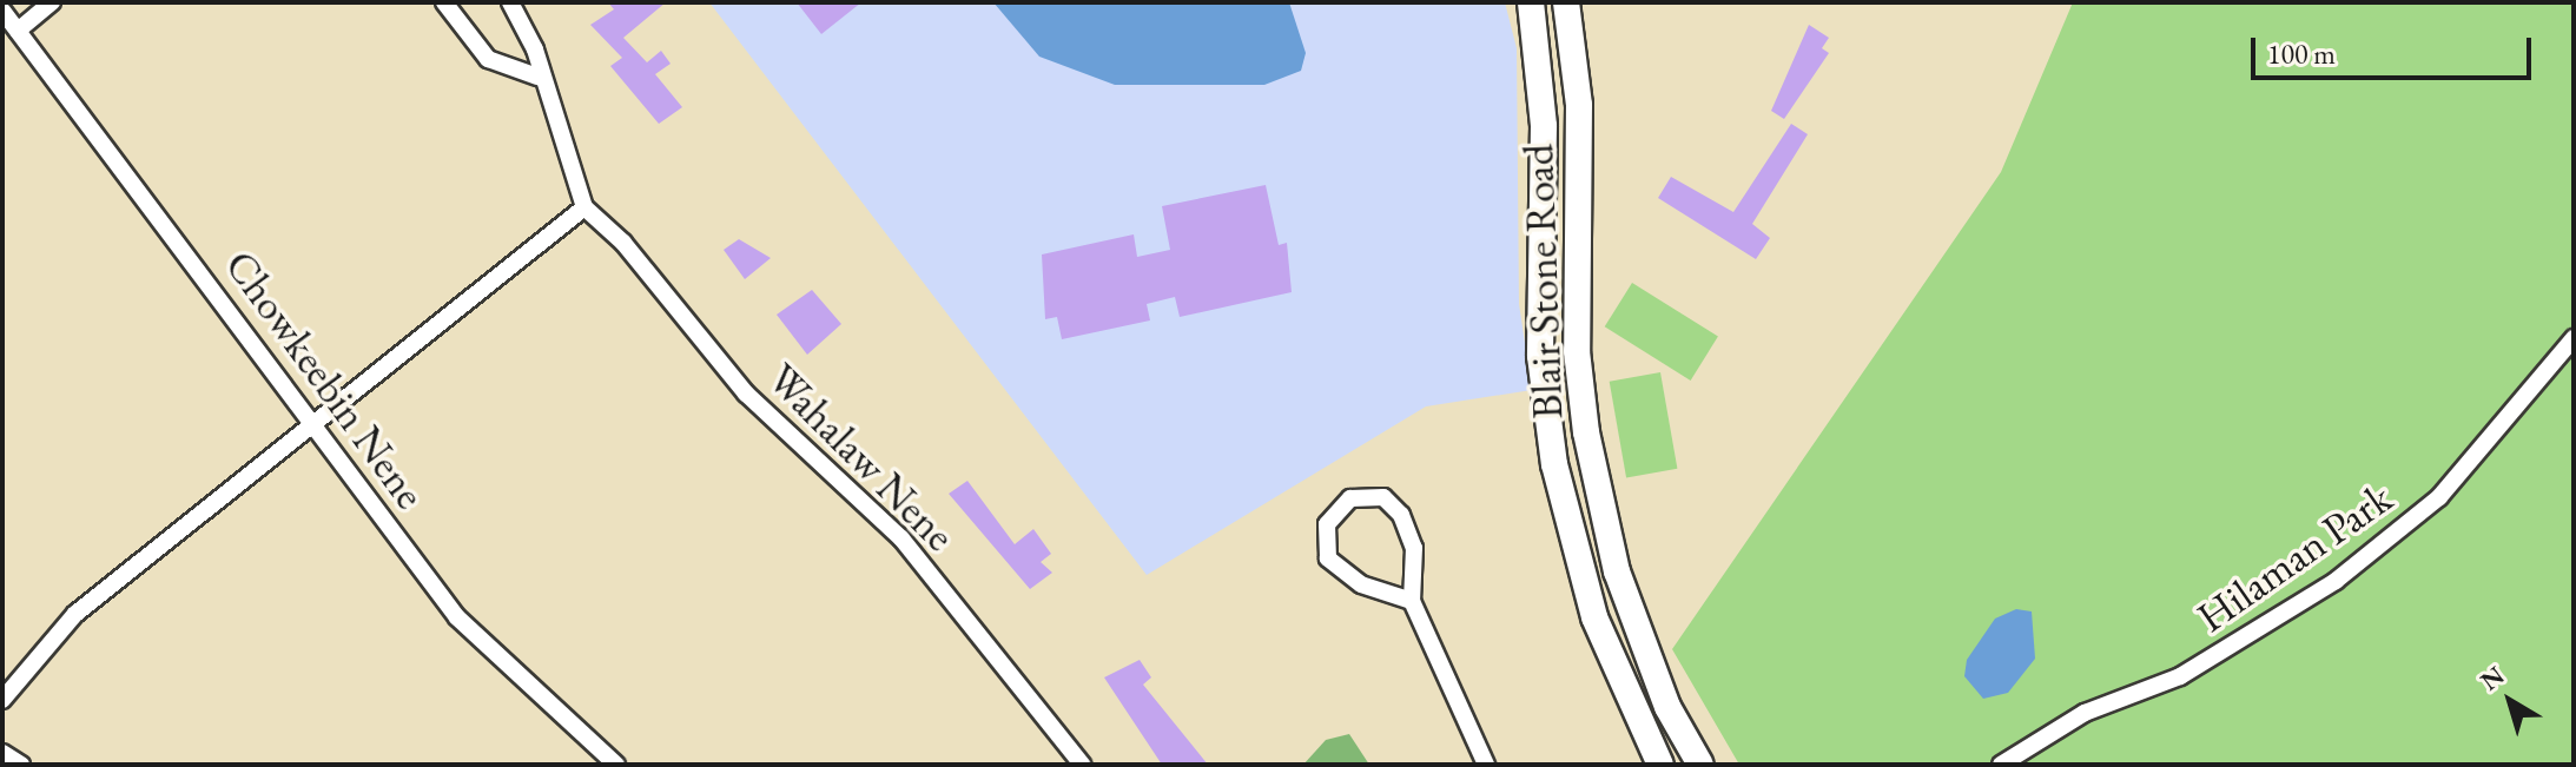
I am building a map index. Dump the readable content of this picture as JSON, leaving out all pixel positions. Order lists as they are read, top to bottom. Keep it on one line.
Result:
{"streets":{"main road":["Blair Stone Road"],"street":["Chowkeebin Nene","Wahalaw Nene","Hilaman Park"]},"scale_bar":"100 m","north":"top left"}
